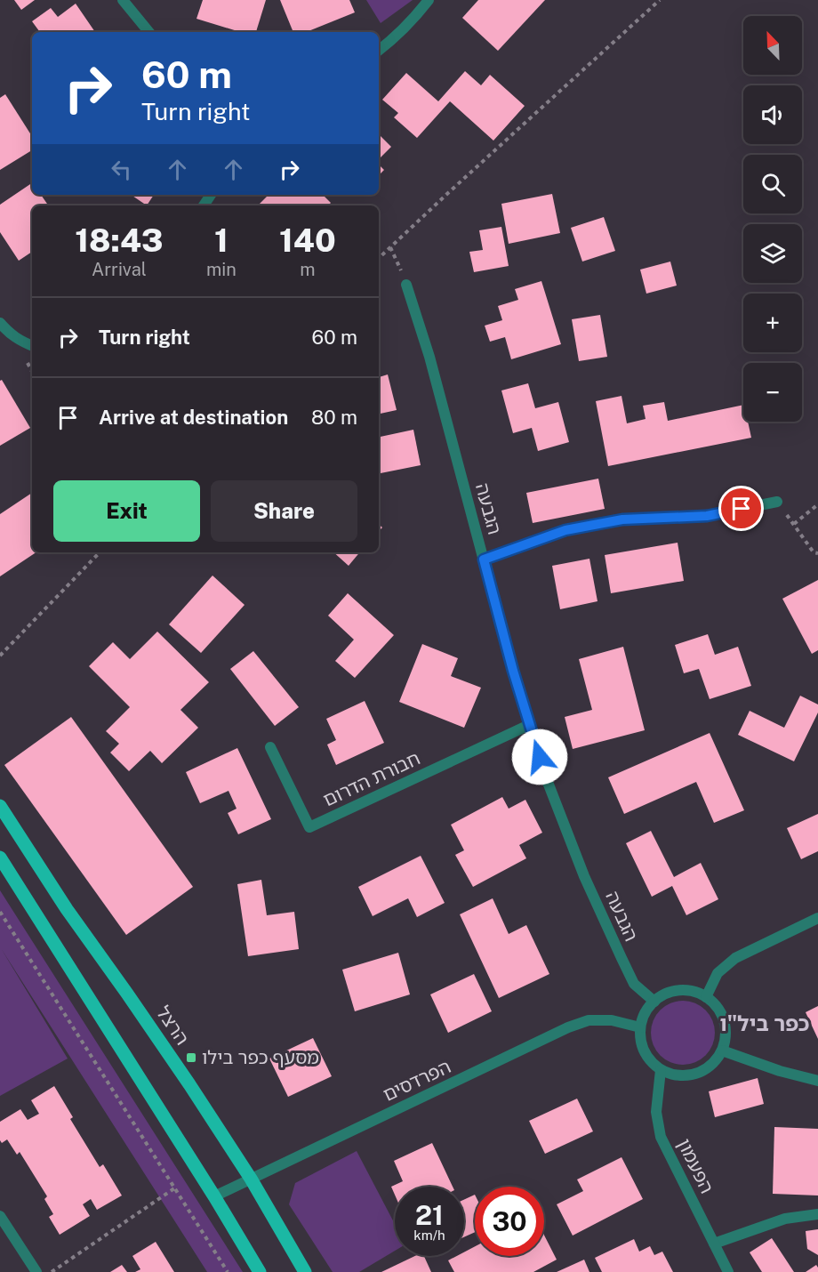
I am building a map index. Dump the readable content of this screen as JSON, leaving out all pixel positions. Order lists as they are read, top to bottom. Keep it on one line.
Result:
{"streets":{"main road":["הרצל"],"street":["הגבעה","חבורת הדרום","הפרדסים","הפעמון"]},"crossings":[["הגבעה","חבורת הדרום"],["הגבעה","הפרדסים"],["הגבעה","הפעמון"],["הרצל","הפרדסים"],["הפרדסים","הפעמון"]],"districts":["כפר ביל\"ו"],"places":{"transit":["מסעף כפר בילו"]},"north":"top left","page":{"map_buttons":["+","−"],"turn":["60 m","Turn right"],"eta":["18:43","Arrival","1","min","140","m"],"list":[{"name":"Turn right","value":"60 m"},{"name":"Arrive at destination","value":"80 m"}],"buttons":["Exit","Share"],"speed":"21 km/h","limit":"30"}}
